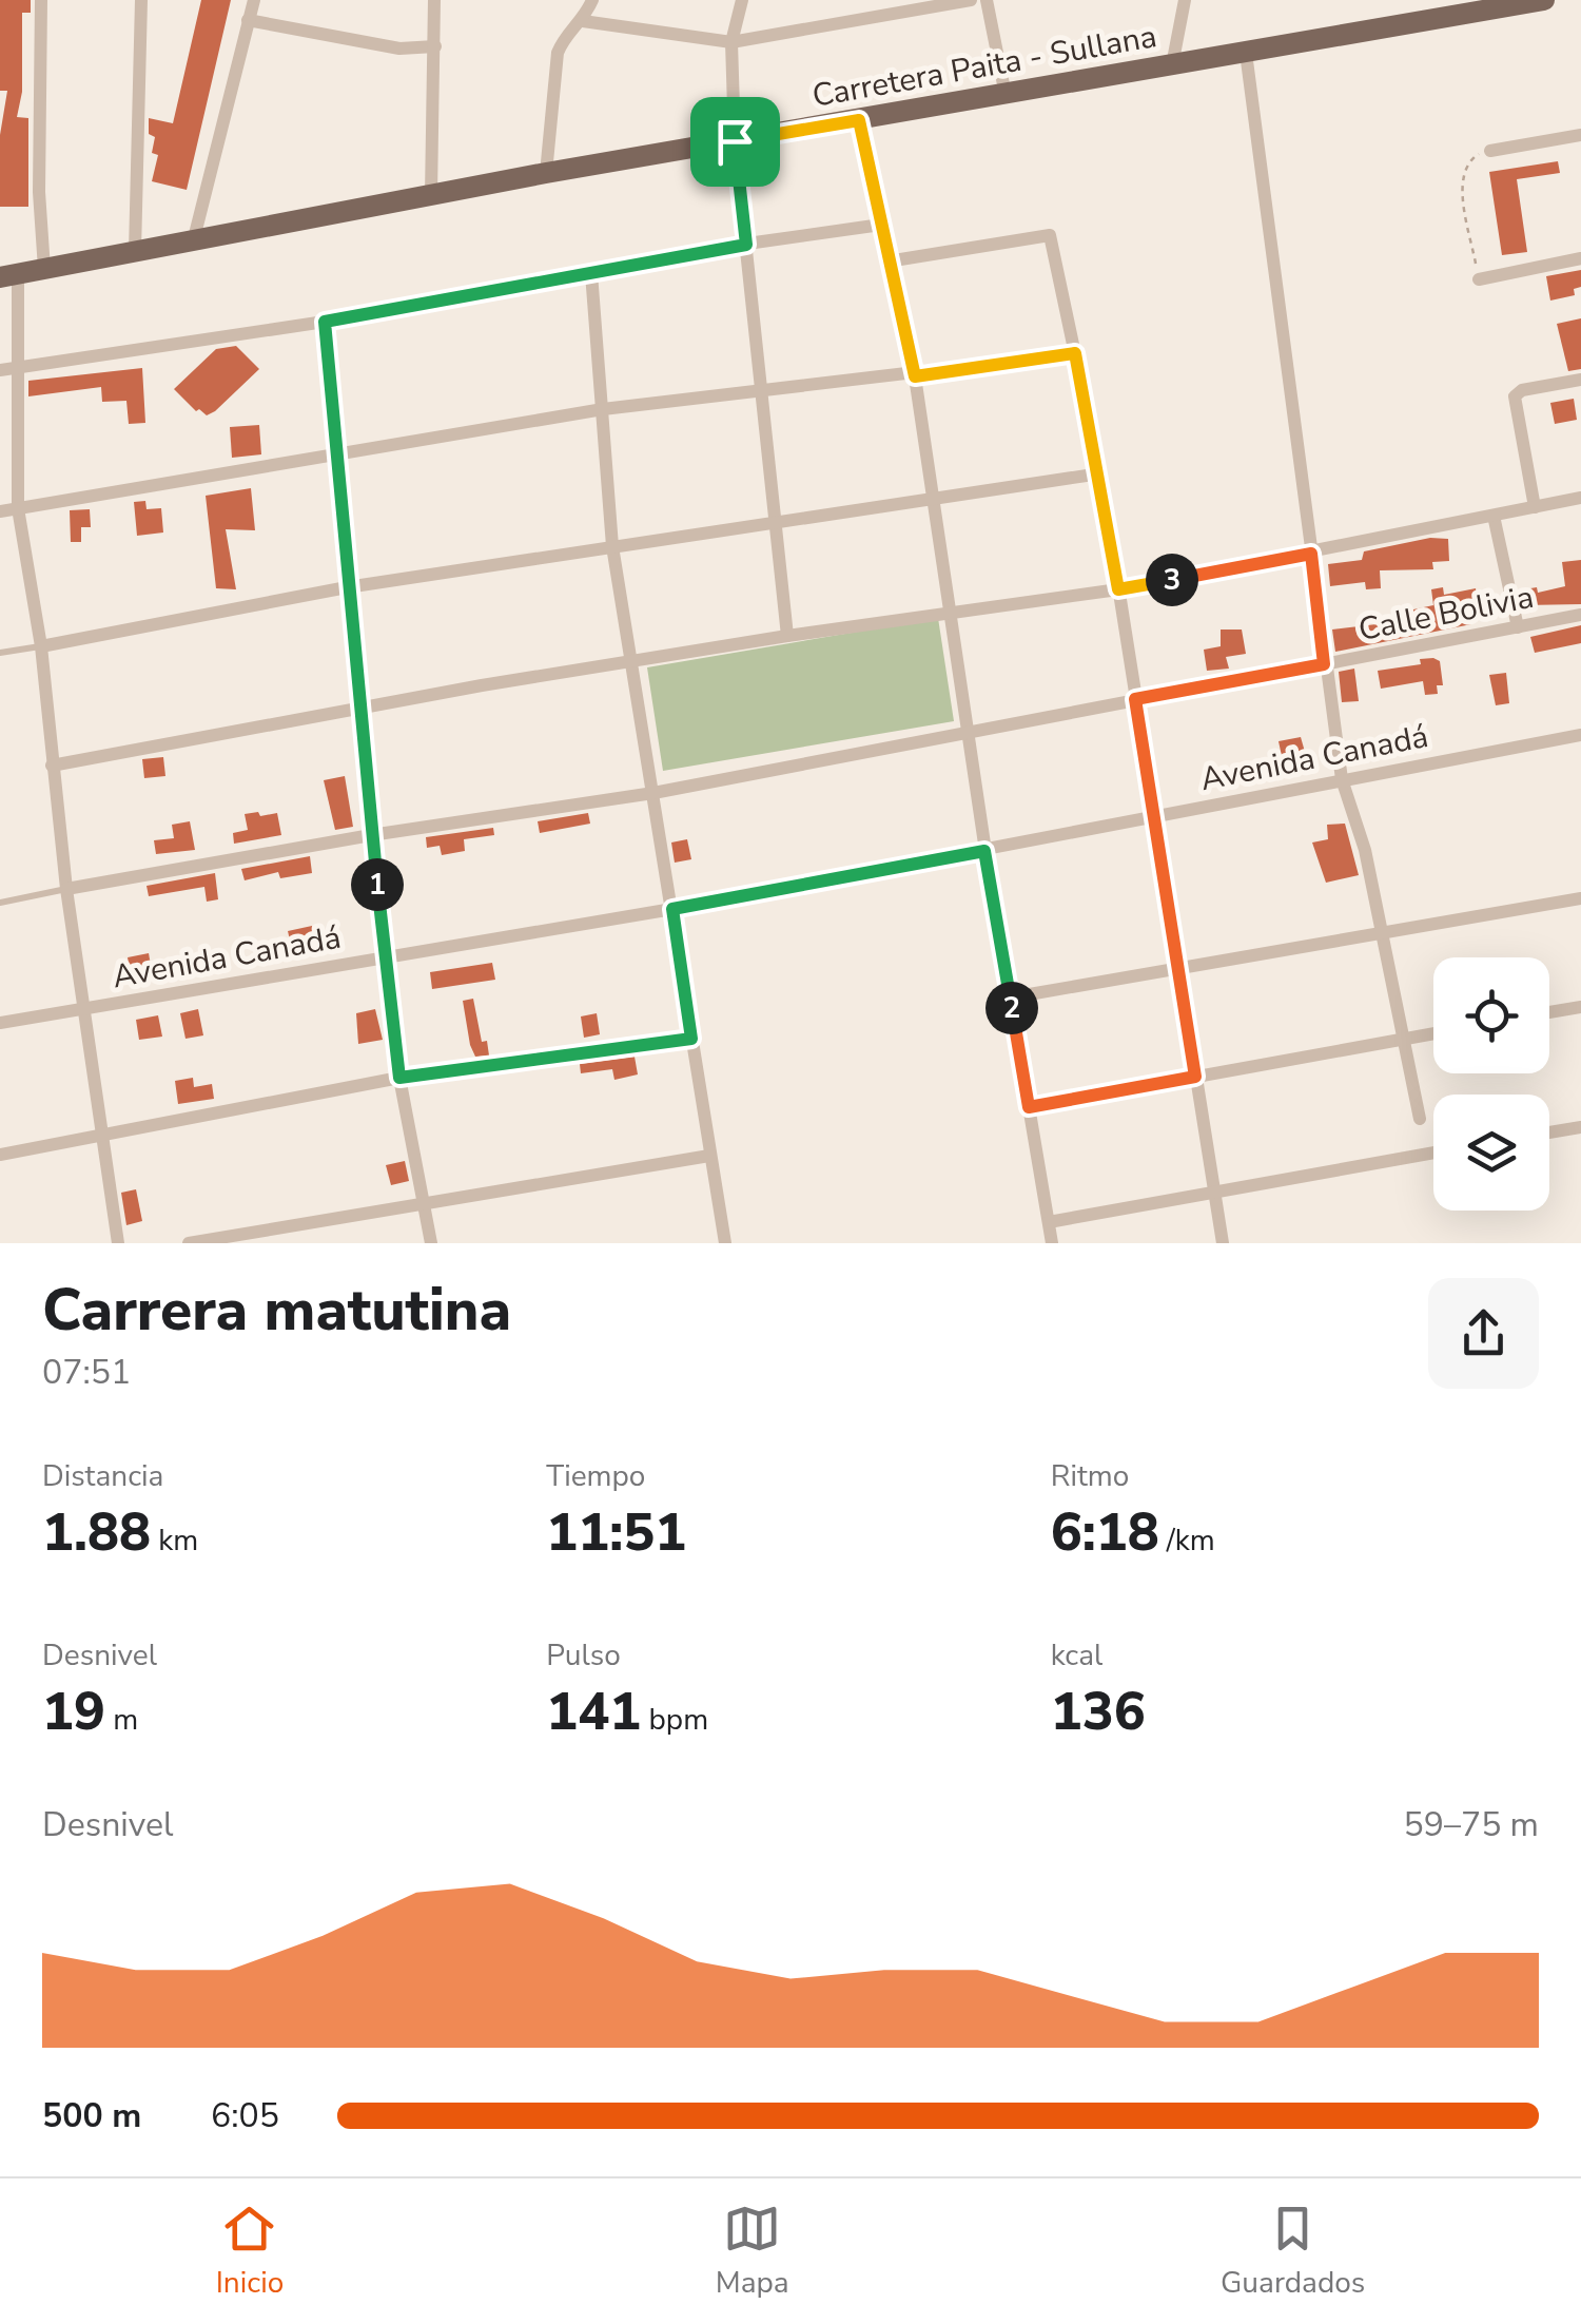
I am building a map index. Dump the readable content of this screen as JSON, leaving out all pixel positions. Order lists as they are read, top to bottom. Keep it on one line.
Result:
{"streets":{"main road":["Carretera Paita - Sullana"],"street":["Calle Bolivia","Avenida Canadá"]},"page":{"pins":["3","1","2"],"heading":["Carrera matutina","07:51"],"stats":[["Distancia","1.88 km"],["Tiempo","11:51"],["Ritmo","6:18 /km"],["Desnivel","19 m"],["Pulso","141 bpm"],["kcal","136"]],"chart":["Desnivel","59–75 m"],"list":[{"name":"500 m","note":"6:05"}],"tabs":["Inicio","Mapa","Guardados"]}}
